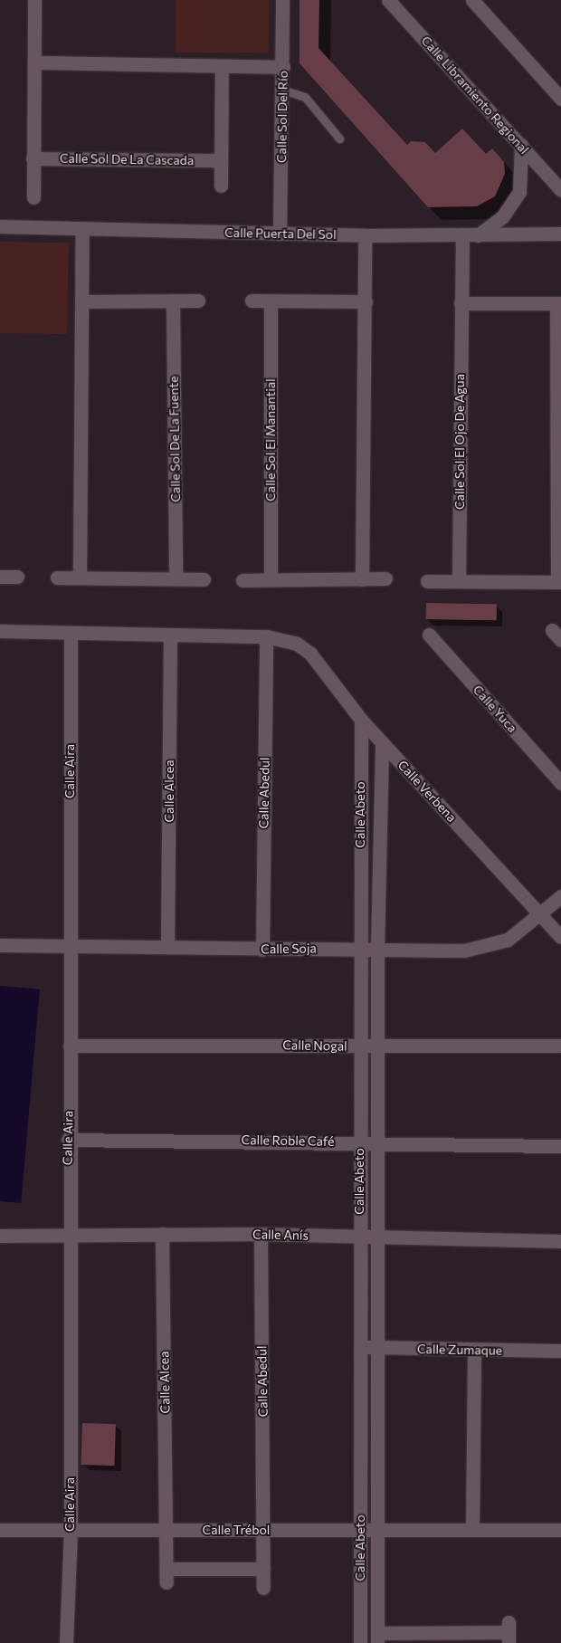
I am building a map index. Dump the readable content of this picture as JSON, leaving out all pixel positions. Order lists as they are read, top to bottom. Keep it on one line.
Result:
{"streets":{"street":["Calle Libramiento Regional","Calle Sol Del Río","Calle Sol De La Cascada","Calle Puerta Del Sol","Calle Sol De La Fuente","Calle Sol El Manantial","Calle Sol El Ojo De Agua","Calle Yuca","Calle Aira","Calle Alcea","Calle Verbena","Calle Abedul","Calle Abeto","Calle Soja","Calle Nogal","Calle Roble Café","Calle Anís","Calle Zumaque","Calle Trébol"]},"crossings":[["Calle Sol Del Río","Calle Puerta Del Sol"],["Calle Puerta Del Sol","Calle Sol El Ojo De Agua"],["Calle Aira","Calle Soja"],["Calle Aira","Calle Nogal"],["Calle Aira","Calle Roble Café"],["Calle Aira","Calle Anís"],["Calle Aira","Calle Trébol"],["Calle Alcea","Calle Soja"],["Calle Alcea","Calle Anís"],["Calle Alcea","Calle Trébol"],["Calle Verbena","Calle Abedul"],["Calle Verbena","Calle Abeto"],["Calle Verbena","Calle Soja"],["Calle Abedul","Calle Soja"],["Calle Abedul","Calle Anís"],["Calle Abedul","Calle Trébol"],["Calle Abeto","Calle Soja"],["Calle Abeto","Calle Nogal"],["Calle Abeto","Calle Roble Café"],["Calle Abeto","Calle Anís"],["Calle Abeto","Calle Zumaque"],["Calle Abeto","Calle Trébol"]]}
